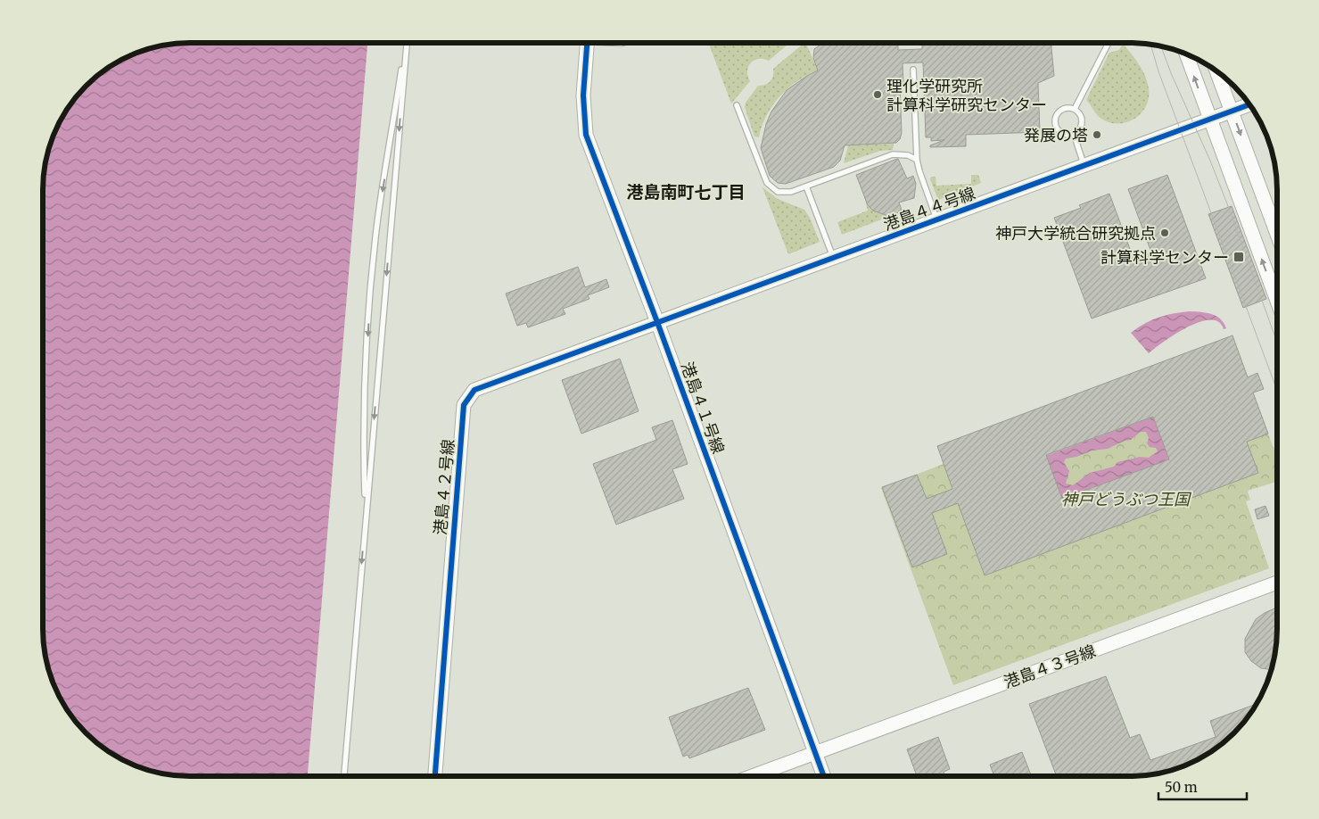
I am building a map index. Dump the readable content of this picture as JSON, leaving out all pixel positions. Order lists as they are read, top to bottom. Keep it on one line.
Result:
{"streets":{"street":["港島４４号線","港島４１号線","港島４２号線","港島４３号線"]},"crossings":[["港島４４号線","港島４１号線"],["港島４４号線","港島４２号線"],["港島４１号線","港島４２号線"],["港島４１号線","港島４３号線"]],"districts":["港島南町七丁目"],"parks":["神戸どうぶつ王国"],"places":{"other":["理化学研究所 計算科学研究センター","発展の塔","神戸大学統合研究拠点"],"transit":["計算科学センター"]},"scale_bar":"50 m"}
